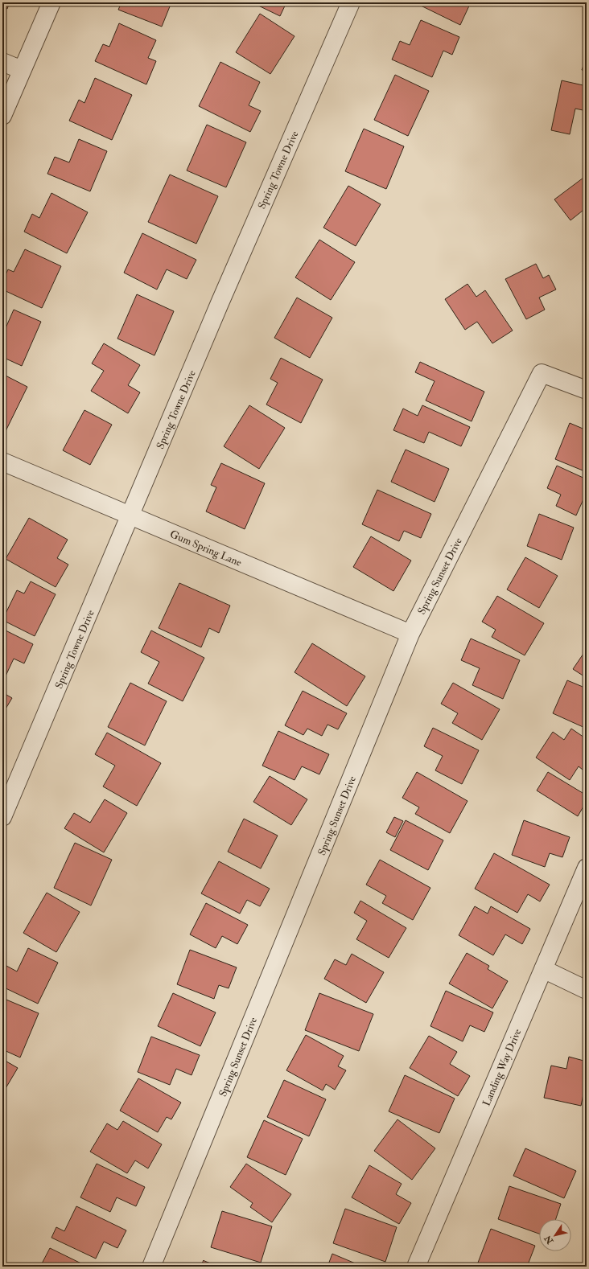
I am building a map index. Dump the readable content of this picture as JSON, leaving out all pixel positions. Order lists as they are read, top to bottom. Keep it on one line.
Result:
{"streets":{"street":["Spring Towne Drive","Gum Spring Lane","Spring Sunset Drive","Landing Way Drive"]},"crossings":[["Spring Towne Drive","Gum Spring Lane"],["Gum Spring Lane","Spring Sunset Drive"]],"north":"bottom left"}
